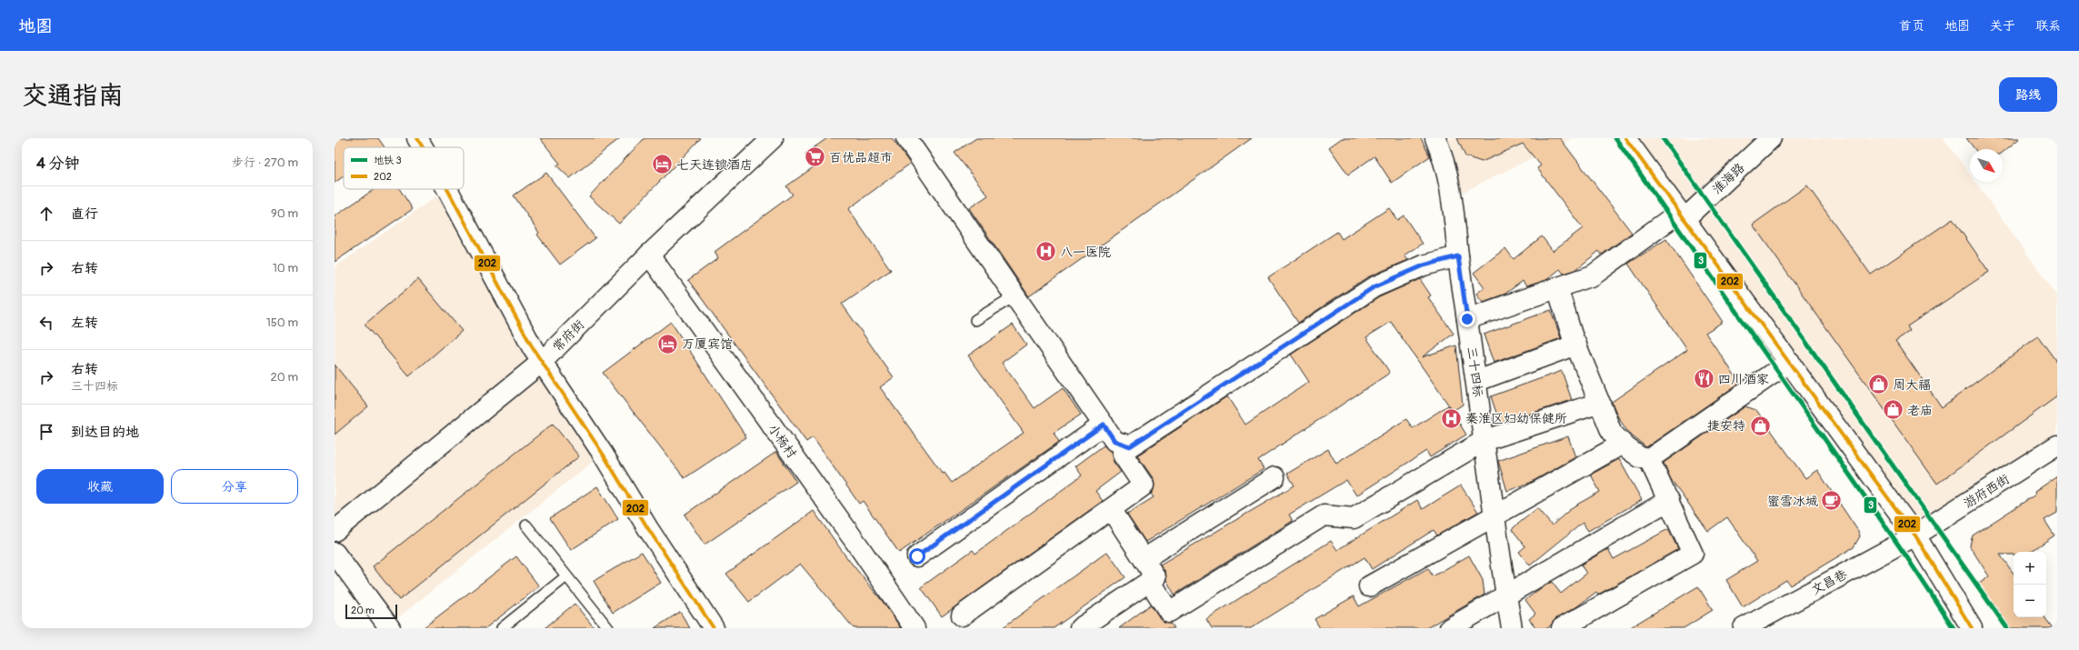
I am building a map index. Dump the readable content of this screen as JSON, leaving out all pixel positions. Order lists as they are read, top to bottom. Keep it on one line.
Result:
{"streets":{"street":["淮海路","常府街","三十四标","小杨村","游府西街","文昌巷"]},"crossings":[["淮海路","三十四标"],["常府街","小杨村"],["游府西街","文昌巷"]],"places":{"supermarket":["百优品超市"],"hotel":["七天连锁酒店","万厦宾馆"],"hospital":["八一医院","秦淮区妇幼保健所"],"restaurant":["四川酒家"],"shop":["周大福","老庙","捷安特"],"cafe":["蜜雪冰城"]},"lines":["metro line 3","transit line 202"],"legend":["地铁 3","202"],"scale_bar":"20 m","north":"bottom right","page":{"header":"地图","nav":["首页","地图","关于","联系"],"title":"交通指南","buttons":["路线",["收藏","分享"]],"heading":["4 分钟","步行 · 270 m"],"list":[["直行","90 m"],["右转","10 m"],["左转","150 m"],["右转","三十四标","20 m"],"到达目的地"],"map_buttons":["+","−"],"scale":"20 m"}}
